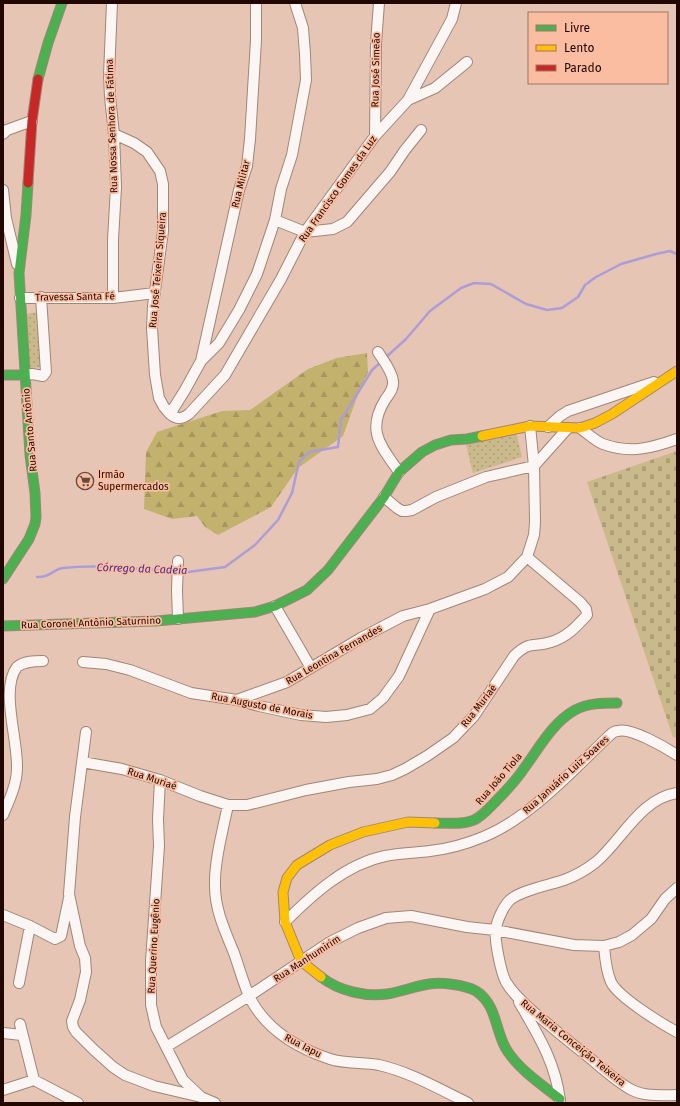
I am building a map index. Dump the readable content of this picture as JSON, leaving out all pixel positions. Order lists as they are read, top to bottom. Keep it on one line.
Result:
{"streets":{"street":["Rua José Simeão","Rua Nossa Senhora de Fátima","Rua Militar","Rua Francisco Gomes da Luz","Rua José Teixeira Siqueira","Travessa Santa Fé","Rua Santo Antônio","Rua Coronel Antônio Saturnino","Rua Leontina Fernandes","Rua Augusto de Morais","Rua Muriaé","Rua Januário Luiz Soares","Rua João Tiola","Rua Querino Eugênio","Rua Manhumirim","Rua Maria Conceição Teixeira","Rua Iapu"]},"crossings":[["Rua José Simeão","Rua Francisco Gomes da Luz"],["Rua Nossa Senhora de Fátima","Rua José Teixeira Siqueira"],["Rua Nossa Senhora de Fátima","Travessa Santa Fé"],["Rua Francisco Gomes da Luz","Rua José Teixeira Siqueira"],["Rua José Teixeira Siqueira","Travessa Santa Fé"],["Travessa Santa Fé","Rua Santo Antônio"],["Rua Leontina Fernandes","Rua Augusto de Morais"],["Rua Muriaé","Rua Querino Eugênio"],["Rua Muriaé","Rua Iapu"],["Rua Januário Luiz Soares","Rua João Tiola"],["Rua João Tiola","Rua Manhumirim"],["Rua Querino Eugênio","Rua Manhumirim"],["Rua Manhumirim","Rua Maria Conceição Teixeira"],["Rua Manhumirim","Rua Iapu"]],"water":["Córrego da Cadeia"],"places":{"supermarket":["Irmão Supermercados"]},"legend":["Livre","Lento","Parado"]}
